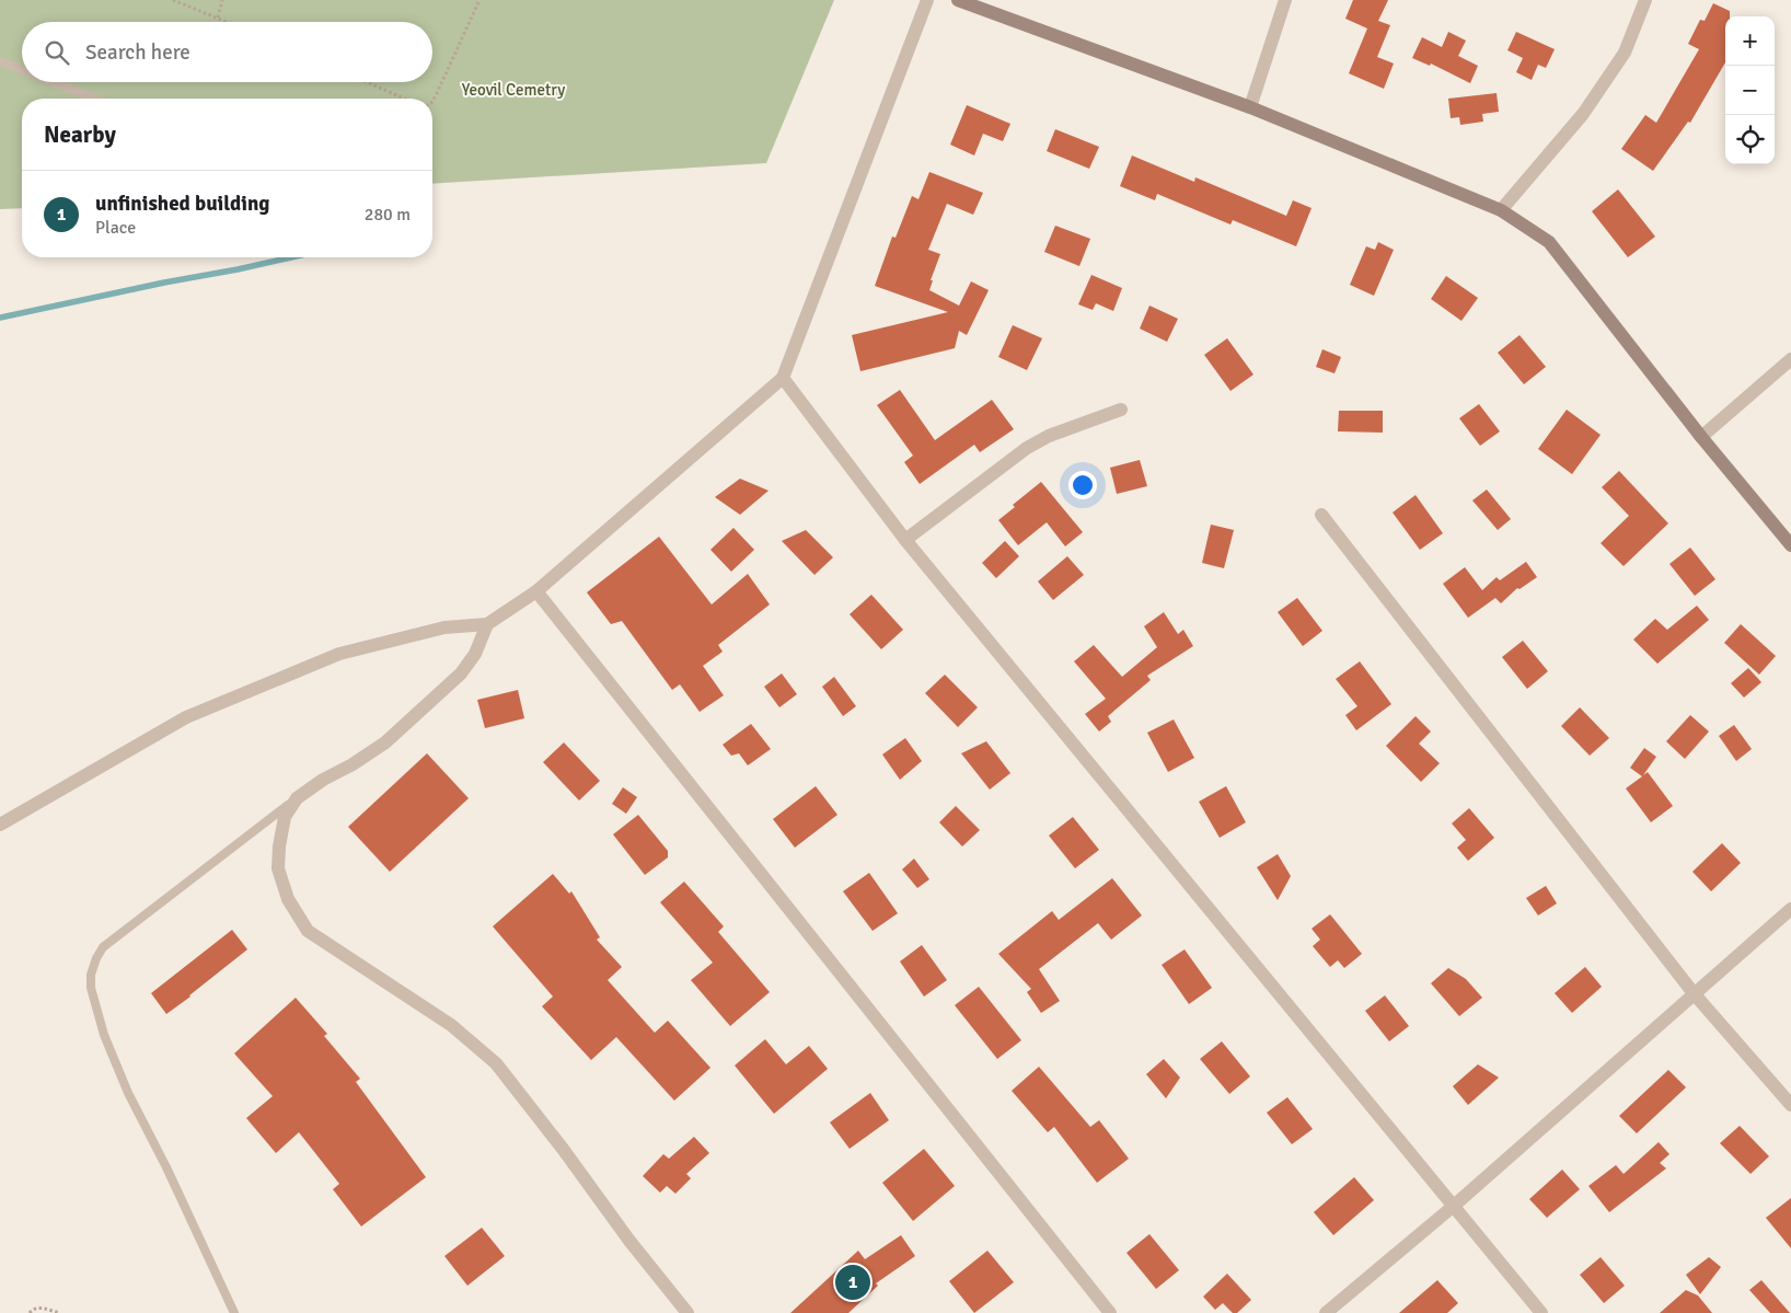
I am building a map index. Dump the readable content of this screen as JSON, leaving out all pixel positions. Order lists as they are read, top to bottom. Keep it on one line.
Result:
{"parks":["Yeovil Cemetry"],"page":{"map_buttons":["+","−"],"search":"Search here","heading":"Nearby","list":[{"mark":"1","name":"unfinished building","note":"Place","value":"280 m"}],"pins":"1"}}
